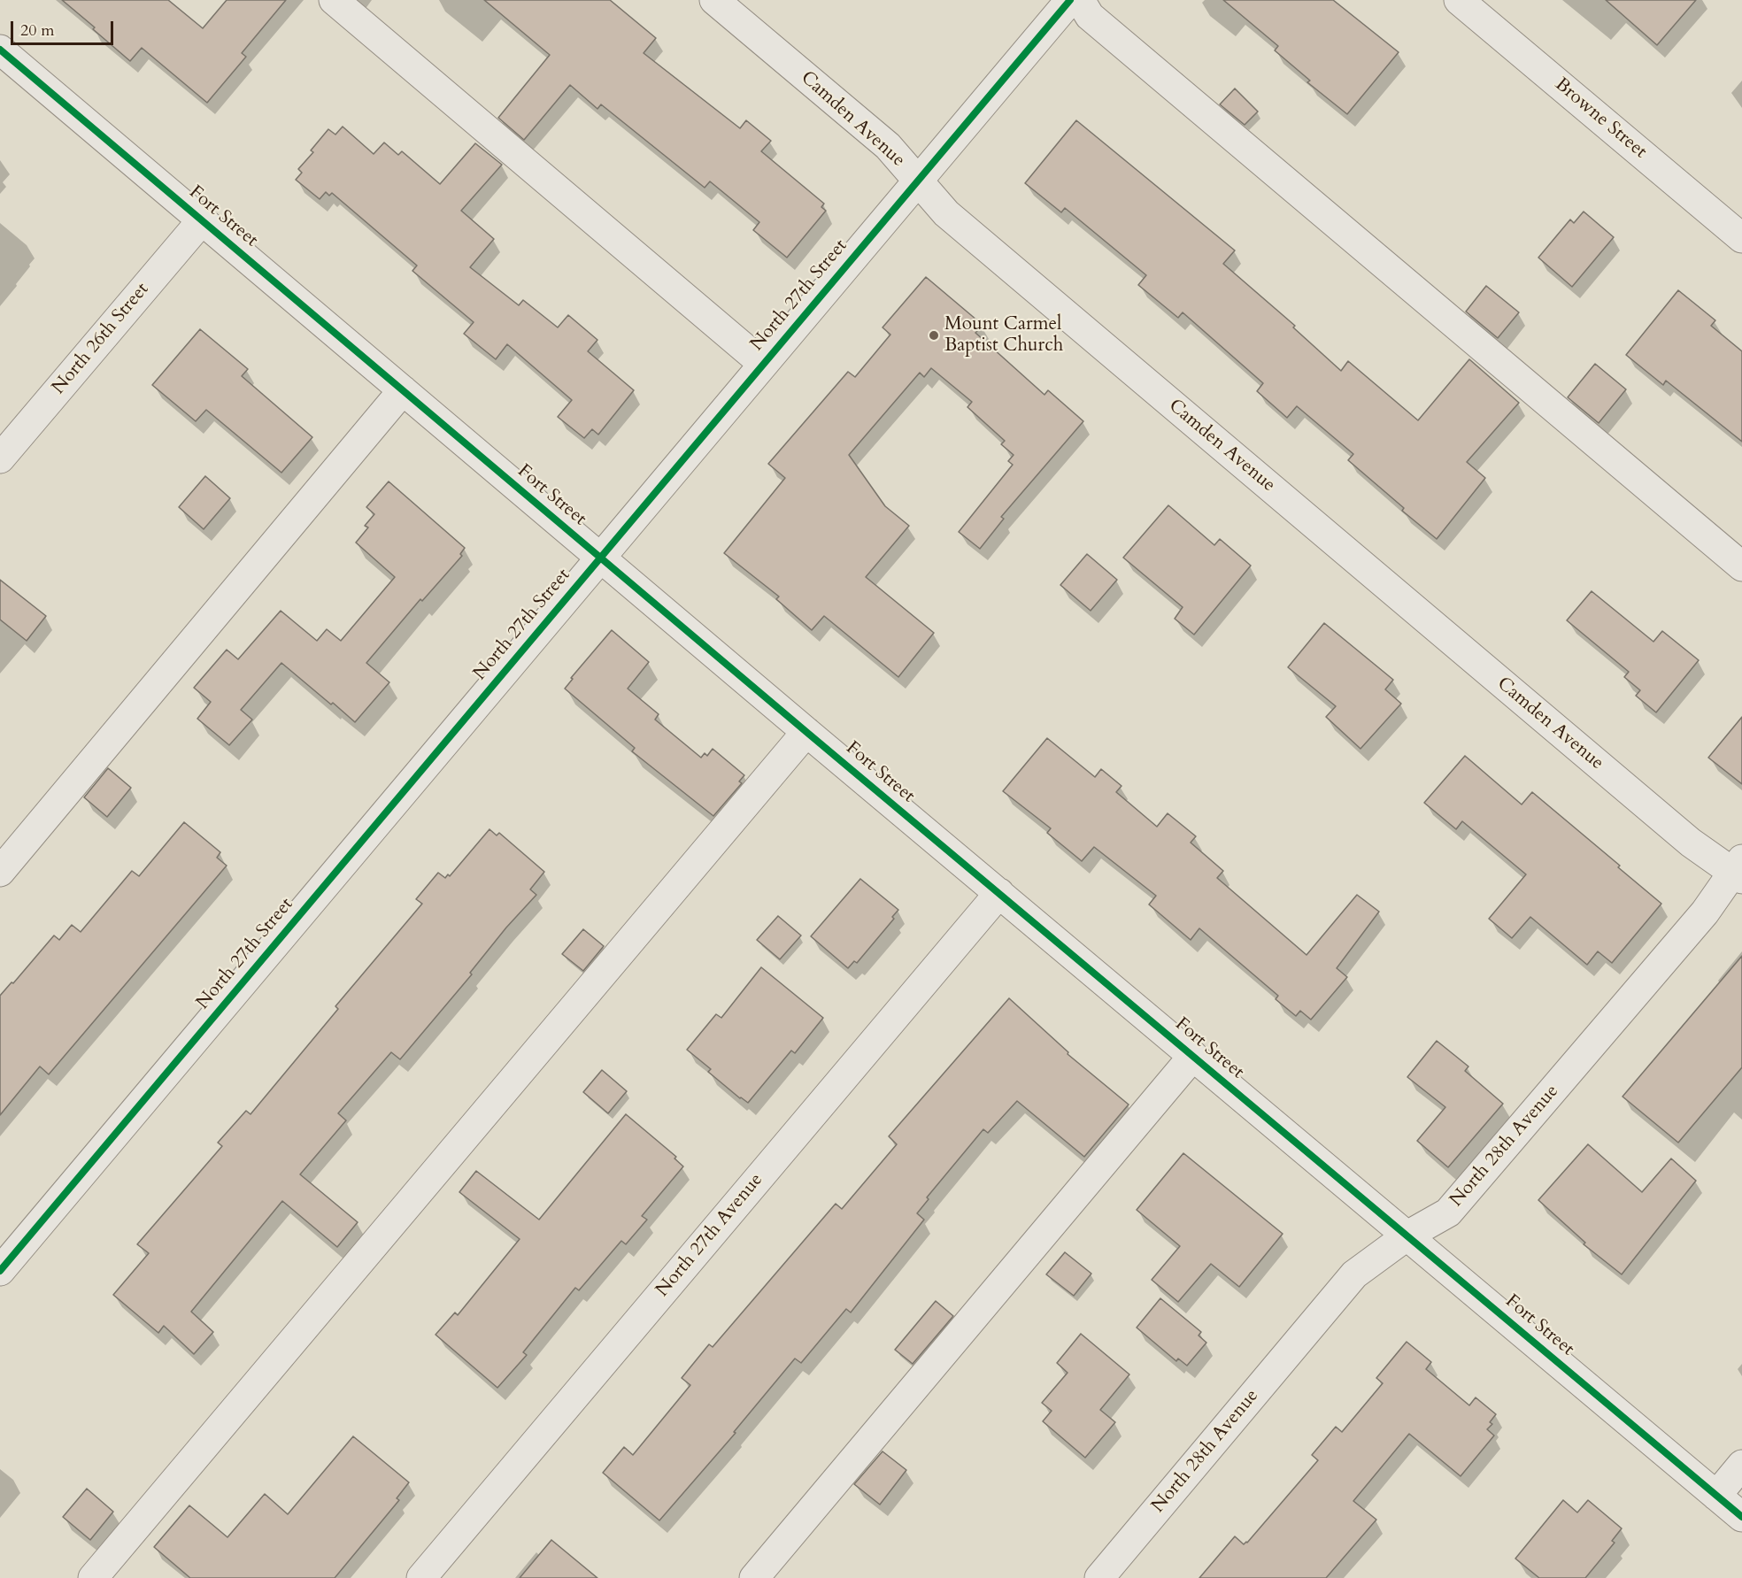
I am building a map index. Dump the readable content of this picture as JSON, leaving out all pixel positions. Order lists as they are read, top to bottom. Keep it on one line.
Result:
{"streets":{"street":["Browne Street","Camden Avenue","Fort Street","North 27th Street","North 26th Street","North 28th Avenue","North 27th Avenue"]},"crossings":[["Camden Avenue","North 27th Street"],["Camden Avenue","North 28th Avenue"],["Fort Street","North 27th Street"],["Fort Street","North 26th Street"],["Fort Street","North 28th Avenue"],["Fort Street","North 27th Avenue"]],"places":["Mount Carmel Baptist Church"],"scale_bar":"20 m"}
